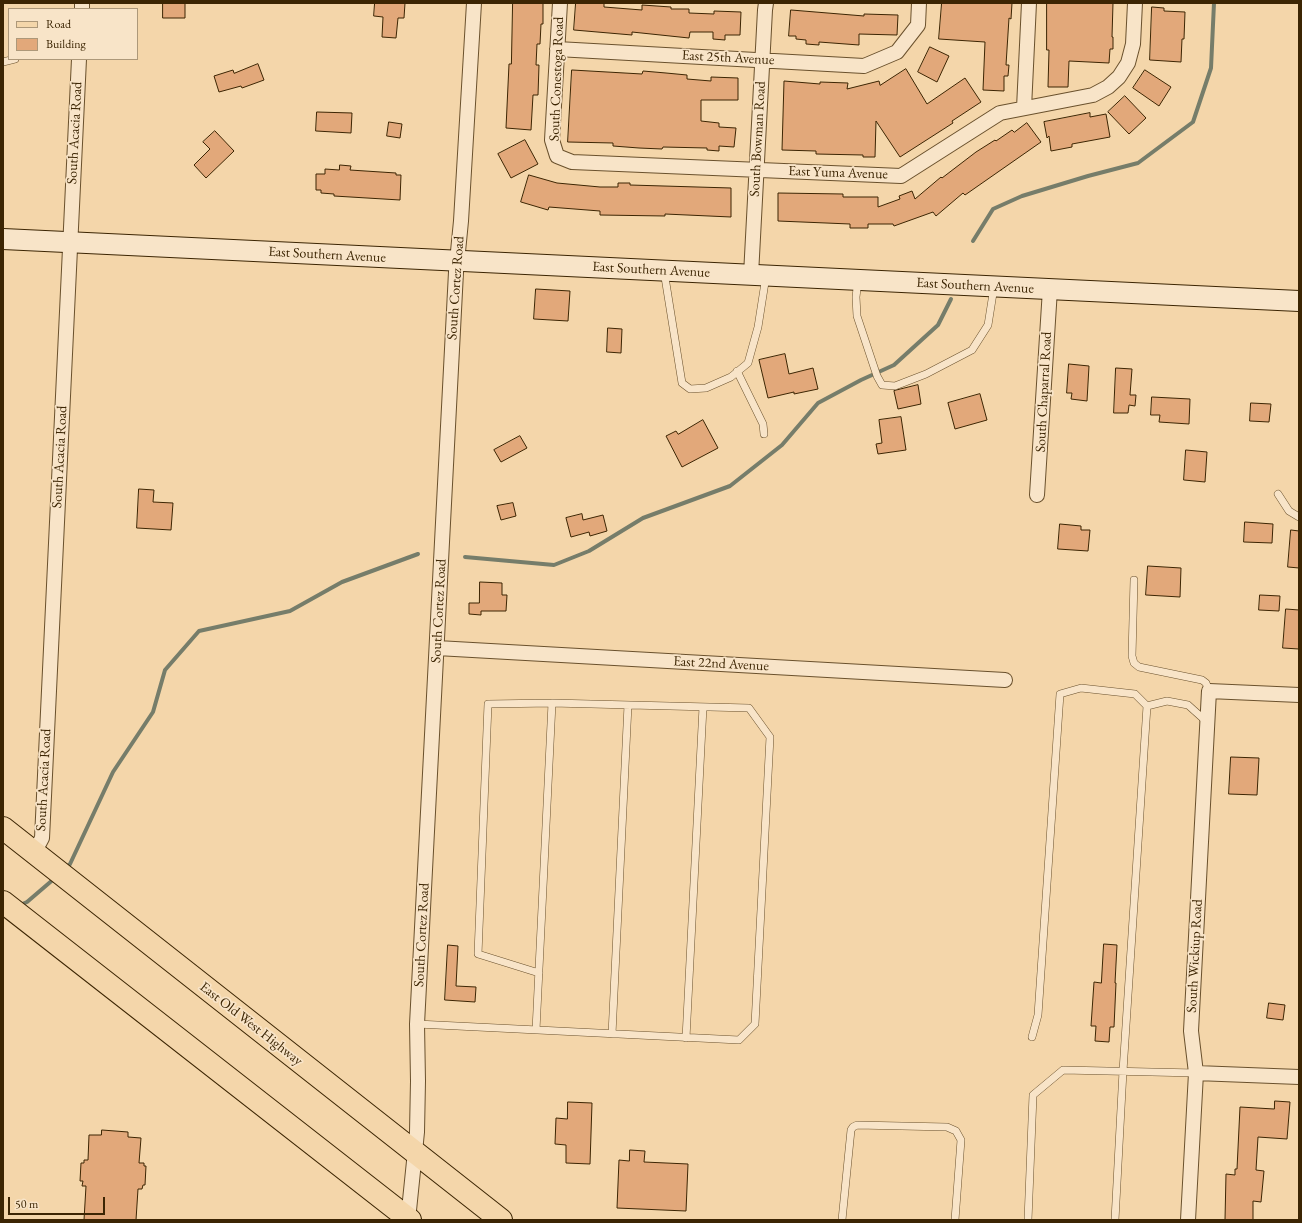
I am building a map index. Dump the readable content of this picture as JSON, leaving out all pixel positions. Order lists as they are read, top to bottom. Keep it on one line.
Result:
{"streets":{"main road":["East Old West Highway"],"street":["East 25th Avenue","South Conestoga Road","South Acacia Road","South Bowman Road","East Yuma Avenue","East Southern Avenue","South Cortez Road","South Chaparral Road","East 22nd Avenue","South Wickiup Road"]},"crossings":[["East 25th Avenue","South Conestoga Road"],["East 25th Avenue","South Bowman Road"],["South Conestoga Road","East Yuma Avenue"],["South Acacia Road","East Southern Avenue"],["South Acacia Road","East Old West Highway"],["South Bowman Road","East Yuma Avenue"],["South Bowman Road","East Southern Avenue"],["East Southern Avenue","South Cortez Road"],["East Southern Avenue","South Chaparral Road"],["South Cortez Road","East 22nd Avenue"],["South Cortez Road","East Old West Highway"]],"legend":["Road","Building"],"scale_bar":"50 m"}
